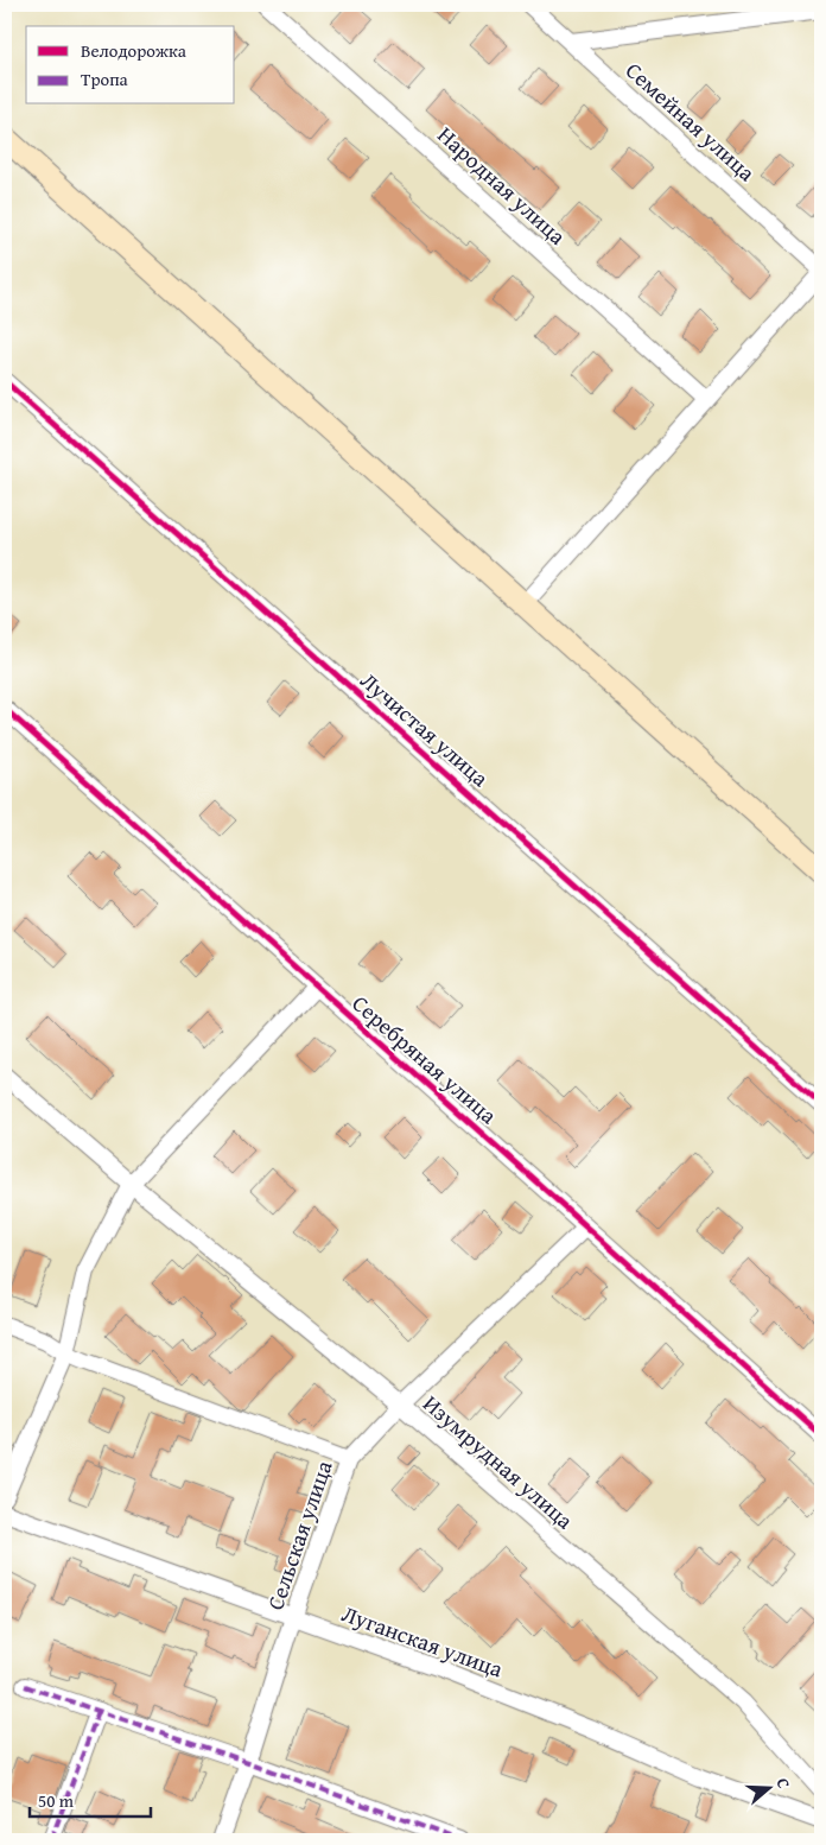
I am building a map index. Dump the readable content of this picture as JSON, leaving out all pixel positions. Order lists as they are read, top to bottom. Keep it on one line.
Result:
{"streets":{"street":["Семейная улица","Народная улица","Лучистая улица","Серебряная улица","Изумрудная улица","Сельская улица","Луганская улица"]},"crossings":[["Серебряная улица","Сельская улица"],["Изумрудная улица","Сельская улица"],["Сельская улица","Луганская улица"]],"legend":["Велодорожка","Тропа"],"scale_bar":"50 m","north":"right"}
